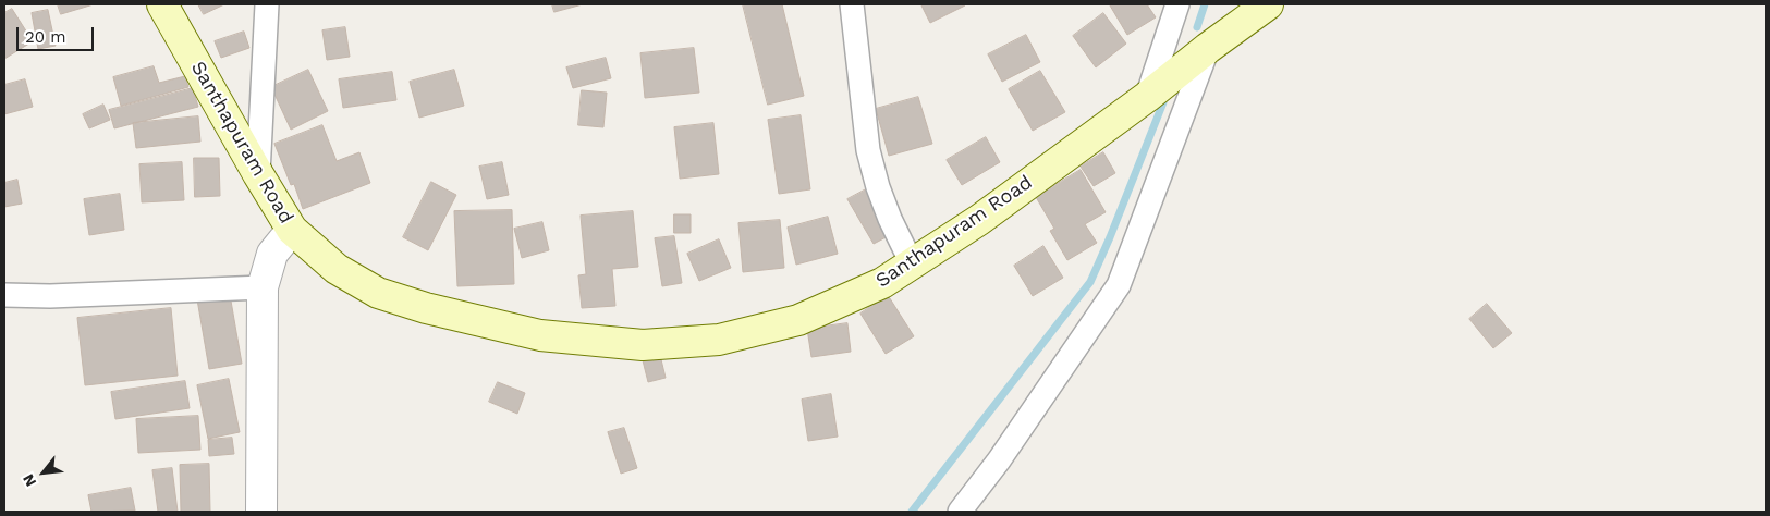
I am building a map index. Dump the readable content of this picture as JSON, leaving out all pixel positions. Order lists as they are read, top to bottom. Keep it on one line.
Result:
{"streets":{"main road":["Santhapuram Road"]},"scale_bar":"20 m","north":"bottom left"}
